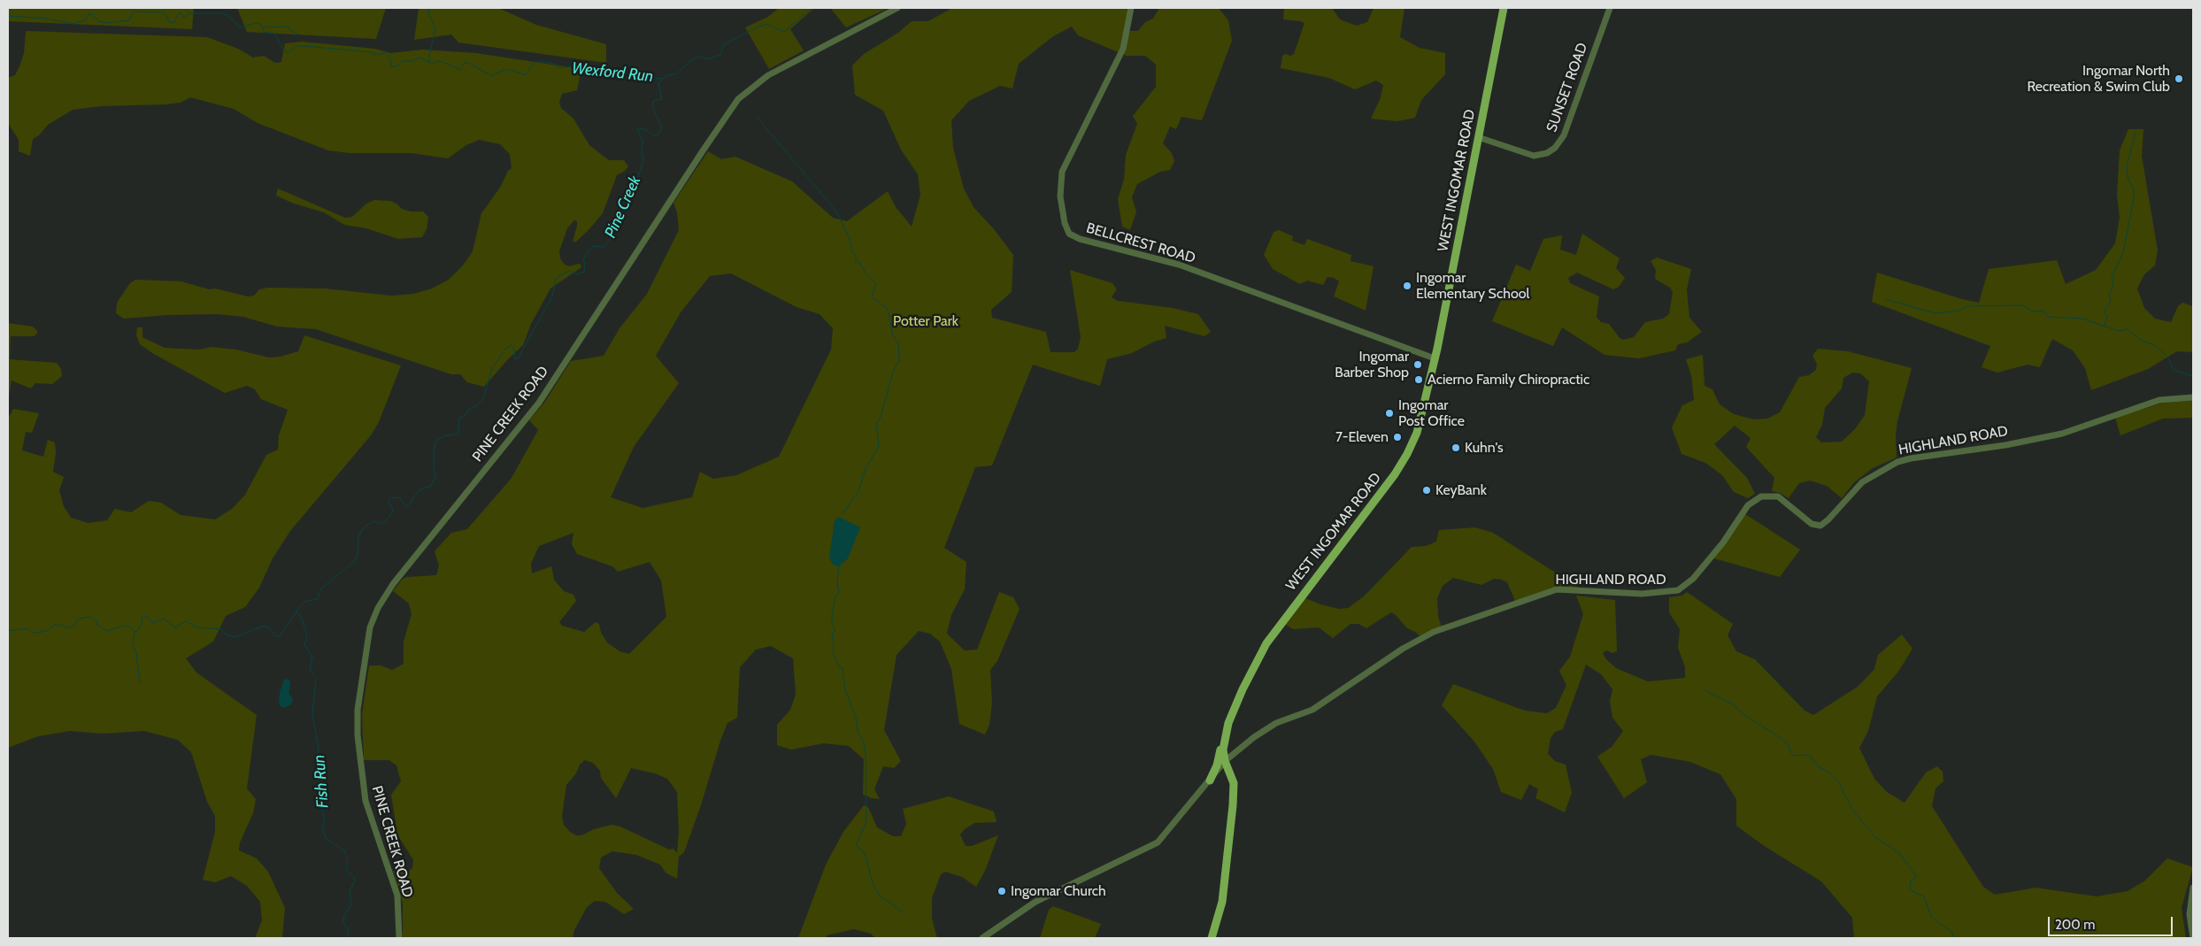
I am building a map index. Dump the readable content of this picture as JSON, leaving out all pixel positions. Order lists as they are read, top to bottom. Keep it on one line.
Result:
{"streets":{"main road":["WEST INGOMAR ROAD"],"street":["SUNSET ROAD","BELLCREST ROAD","PINE CREEK ROAD","HIGHLAND ROAD"]},"crossings":[["SUNSET ROAD","WEST INGOMAR ROAD"],["WEST INGOMAR ROAD","BELLCREST ROAD"],["WEST INGOMAR ROAD","HIGHLAND ROAD"]],"water":["Wexford Run","Pine Creek","Fish Run"],"parks":["Potter Park"],"places":["Ingomar North Recreation & Swim Club","Ingomar Elementary School","Ingomar Barber Shop","Acierno Family Chiropractic","Ingomar Post Office","7-Eleven","Kuhn's","KeyBank","Ingomar Church"],"scale_bar":"200 m"}
